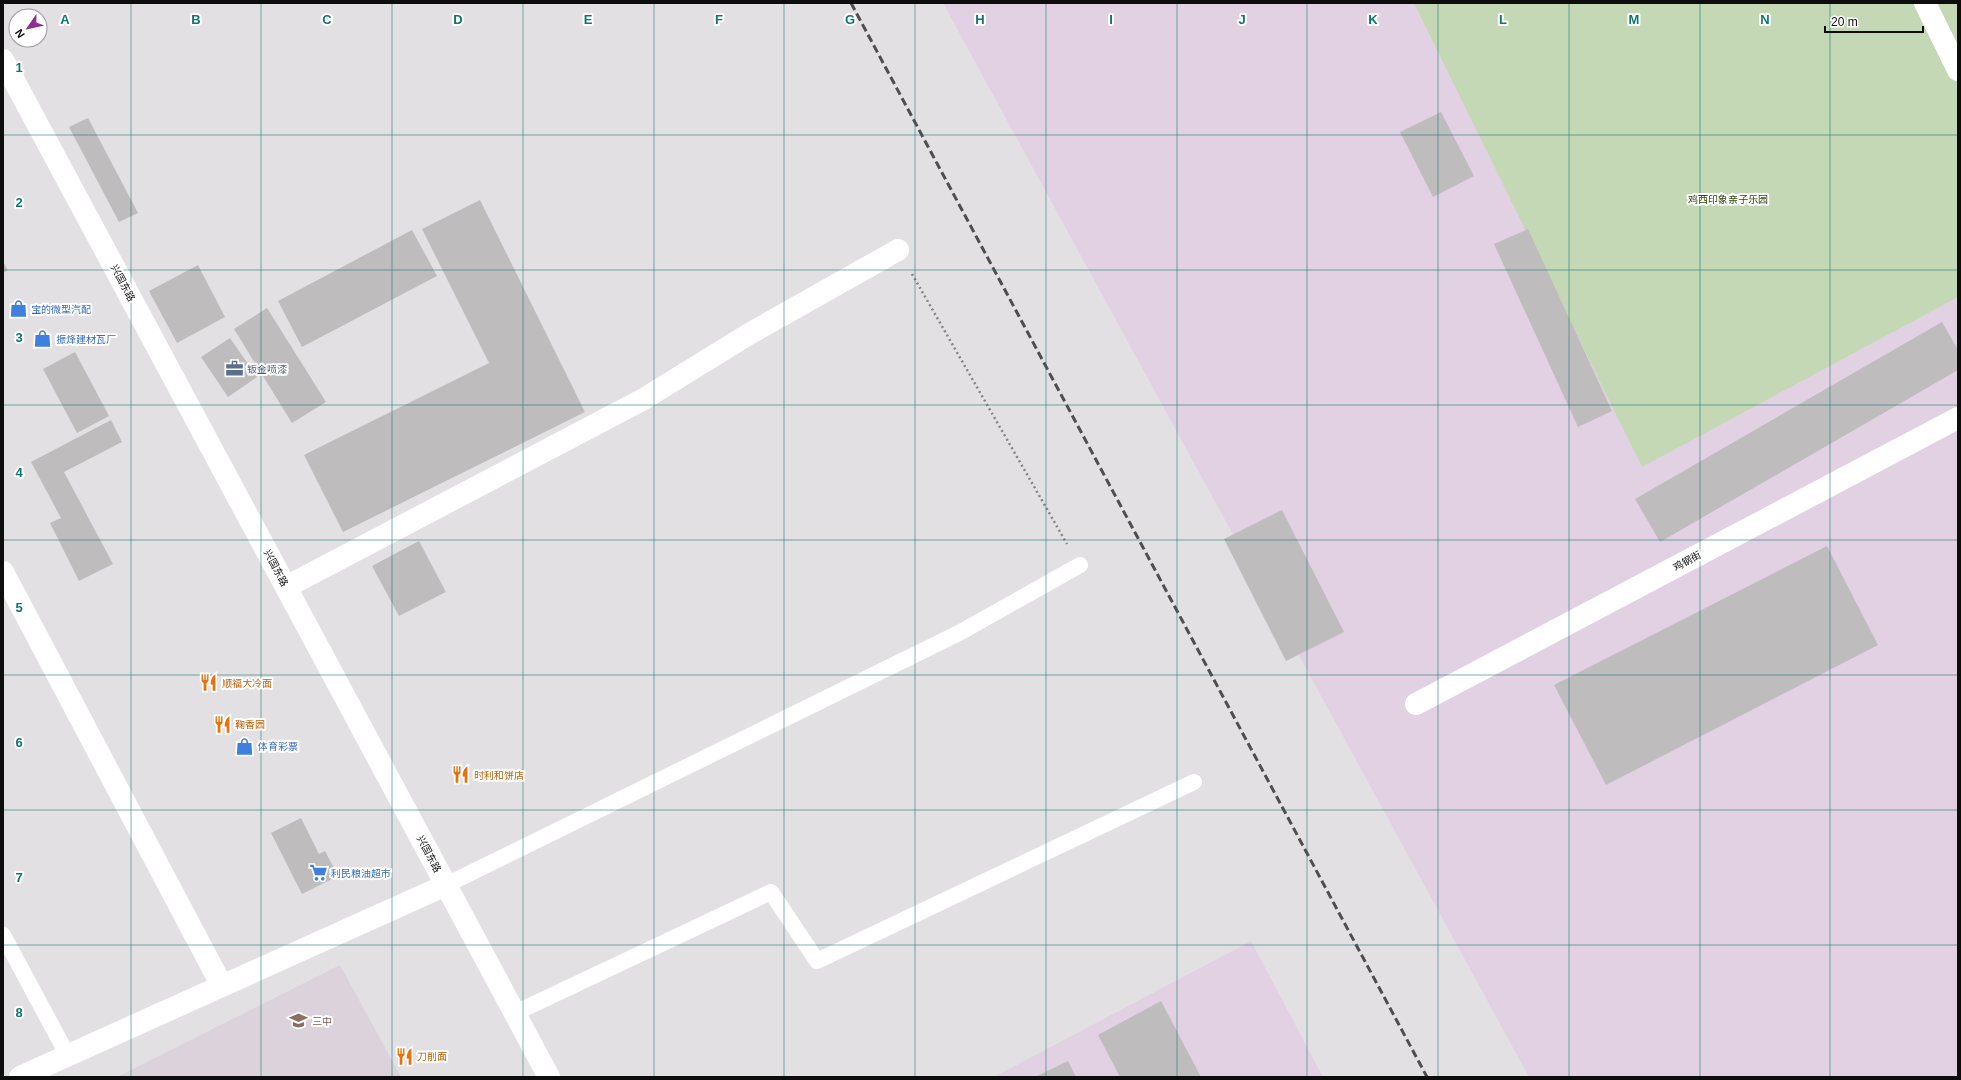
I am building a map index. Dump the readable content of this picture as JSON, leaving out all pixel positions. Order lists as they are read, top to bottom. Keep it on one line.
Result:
{"streets":{"street":["兴国东路","鸡钢街"]},"parks":["鸡西印象亲子乐园"],"places":{"shop":["宝的微型汽配","振烽建材瓦厂","体育彩票"],"office":["钣金喷漆"],"restaurant":["顺福大冷面","鞠香园","时利和饼店","刀削面"],"supermarket":["利民粮油超市"],"school or university":["三中"]},"scale_bar":"20 m","north":"bottom left","grid":{"columns":["A","B","C","D","E","F","G","H","I","J","K","L","M","N"],"rows":["1","2","3","4","5","6","7","8"]}}
